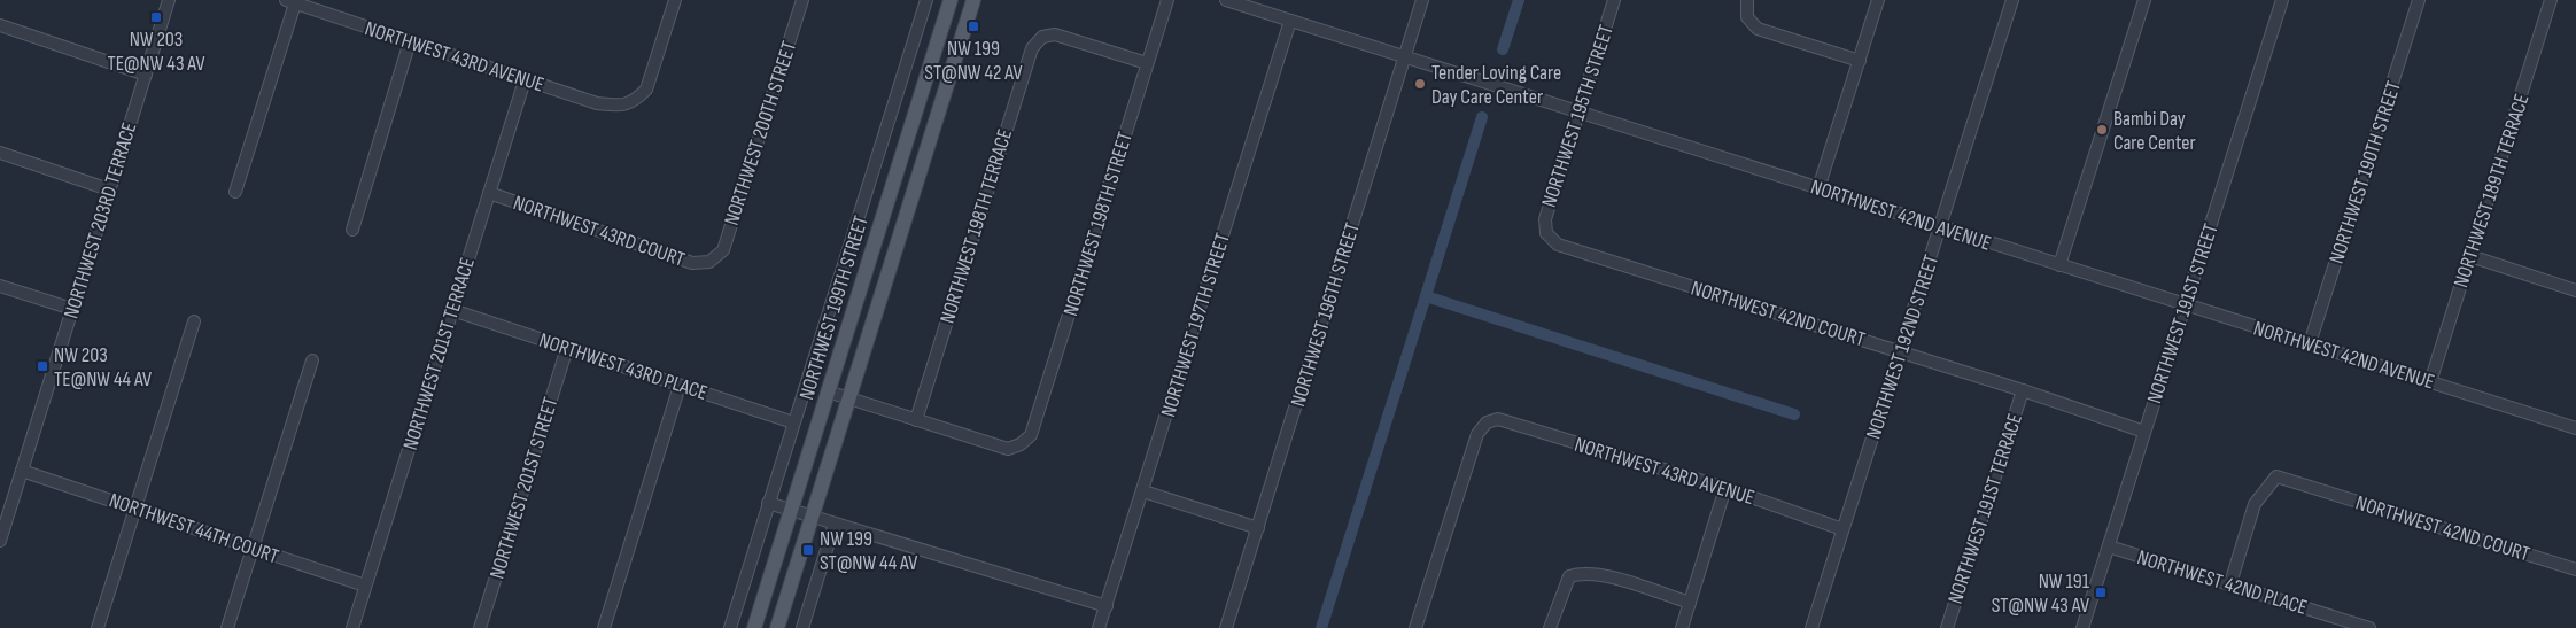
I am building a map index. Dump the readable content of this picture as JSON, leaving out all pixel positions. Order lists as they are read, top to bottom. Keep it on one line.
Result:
{"streets":{"main road":["NORTHWEST 199TH STREET"],"street":["NORTHWEST 43RD AVENUE","NORTHWEST 195TH STREET","NORTHWEST 200TH STREET","NORTHWEST 190TH STREET","NORTHWEST 189TH TERRACE","NORTHWEST 42ND AVENUE","NORTHWEST 203RD TERRACE","NORTHWEST 198TH STREET","NORTHWEST 198TH TERRACE","NORTHWEST 43RD COURT","NORTHWEST 42ND COURT","NORTHWEST 191ST STREET","NORTHWEST 196TH STREET","NORTHWEST 197TH STREET","NORTHWEST 192ND STREET","NORTHWEST 201ST TERRACE","NORTHWEST 43RD PLACE","NORTHWEST 201ST STREET","NORTHWEST 191ST TERRACE","NORTHWEST 44TH COURT","NORTHWEST 42ND PLACE"]},"crossings":[["NORTHWEST 43RD AVENUE","NORTHWEST 192ND STREET"],["NORTHWEST 43RD AVENUE","NORTHWEST 201ST TERRACE"],["NORTHWEST 195TH STREET","NORTHWEST 42ND AVENUE"],["NORTHWEST 195TH STREET","NORTHWEST 42ND COURT"],["NORTHWEST 200TH STREET","NORTHWEST 43RD COURT"],["NORTHWEST 190TH STREET","NORTHWEST 42ND AVENUE"],["NORTHWEST 189TH TERRACE","NORTHWEST 42ND AVENUE"],["NORTHWEST 42ND AVENUE","NORTHWEST 191ST STREET"],["NORTHWEST 42ND AVENUE","NORTHWEST 196TH STREET"],["NORTHWEST 42ND AVENUE","NORTHWEST 197TH STREET"],["NORTHWEST 42ND AVENUE","NORTHWEST 192ND STREET"],["NORTHWEST 203RD TERRACE","NORTHWEST 44TH COURT"],["NORTHWEST 198TH STREET","NORTHWEST 198TH TERRACE"],["NORTHWEST 43RD COURT","NORTHWEST 201ST TERRACE"],["NORTHWEST 42ND COURT","NORTHWEST 191ST STREET"],["NORTHWEST 42ND COURT","NORTHWEST 192ND STREET"],["NORTHWEST 42ND COURT","NORTHWEST 191ST TERRACE"],["NORTHWEST 42ND COURT","NORTHWEST 42ND PLACE"],["NORTHWEST 191ST STREET","NORTHWEST 42ND PLACE"],["NORTHWEST 201ST TERRACE","NORTHWEST 43RD PLACE"],["NORTHWEST 201ST TERRACE","NORTHWEST 44TH COURT"],["NORTHWEST 43RD PLACE","NORTHWEST 201ST STREET"]],"places":{"transit":["NW 203 TE@NW 43 AV","NW 199 ST@NW 42 AV","NW 203 TE@NW 44 AV","NW 199 ST@NW 44 AV","NW 191 ST@NW 43 AV"],"other":["Tender Loving Care Day Care Center","Bambi Day Care Center"]}}
